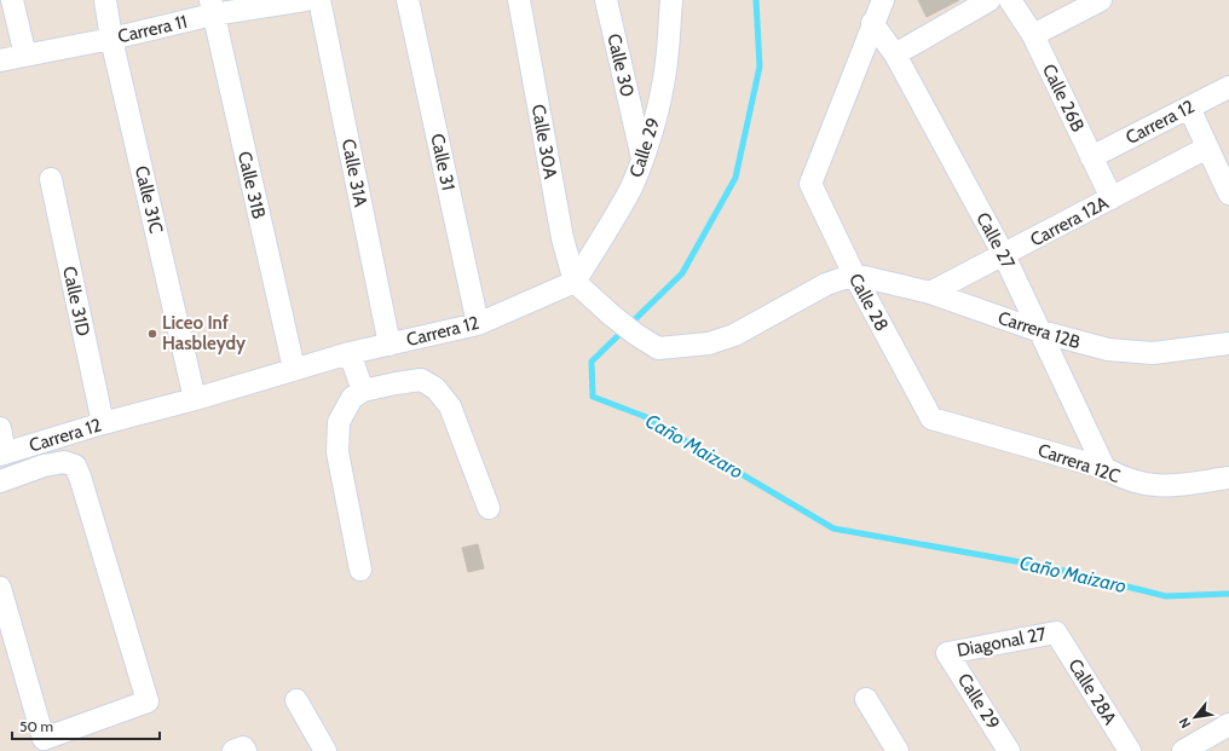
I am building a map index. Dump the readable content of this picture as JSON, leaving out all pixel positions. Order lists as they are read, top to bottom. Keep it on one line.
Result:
{"streets":{"street":["Carrera 11","Calle 30","Calle 26B","Carrera 12","Calle 30A","Calle 29","Calle 31","Calle 31A","Calle 31B","Calle 31C","Carrera 12A","Calle 27","Calle 31D","Calle 28","Carrera 12B","Carrera 12C","Diagonal 27","Calle 28A"]},"crossings":[["Carrera 11","Calle 31B"],["Carrera 11","Calle 31C"],["Calle 30","Calle 29"],["Calle 26B","Carrera 12"],["Calle 26B","Carrera 12A"],["Carrera 12","Calle 30A"],["Carrera 12","Calle 29"],["Carrera 12","Calle 31"],["Carrera 12","Calle 31A"],["Carrera 12","Calle 31B"],["Carrera 12","Calle 31C"],["Carrera 12","Calle 31D"],["Calle 30A","Calle 29"],["Calle 29","Diagonal 27"],["Carrera 12A","Calle 27"],["Carrera 12A","Carrera 12B"],["Calle 27","Calle 28"],["Calle 27","Carrera 12B"],["Calle 27","Carrera 12C"],["Calle 28","Carrera 12B"],["Calle 28","Carrera 12C"],["Diagonal 27","Calle 28A"]],"water":["Caño Maizaro"],"places":["Liceo Inf Hasbleydy"],"scale_bar":"50 m","north":"bottom left"}
